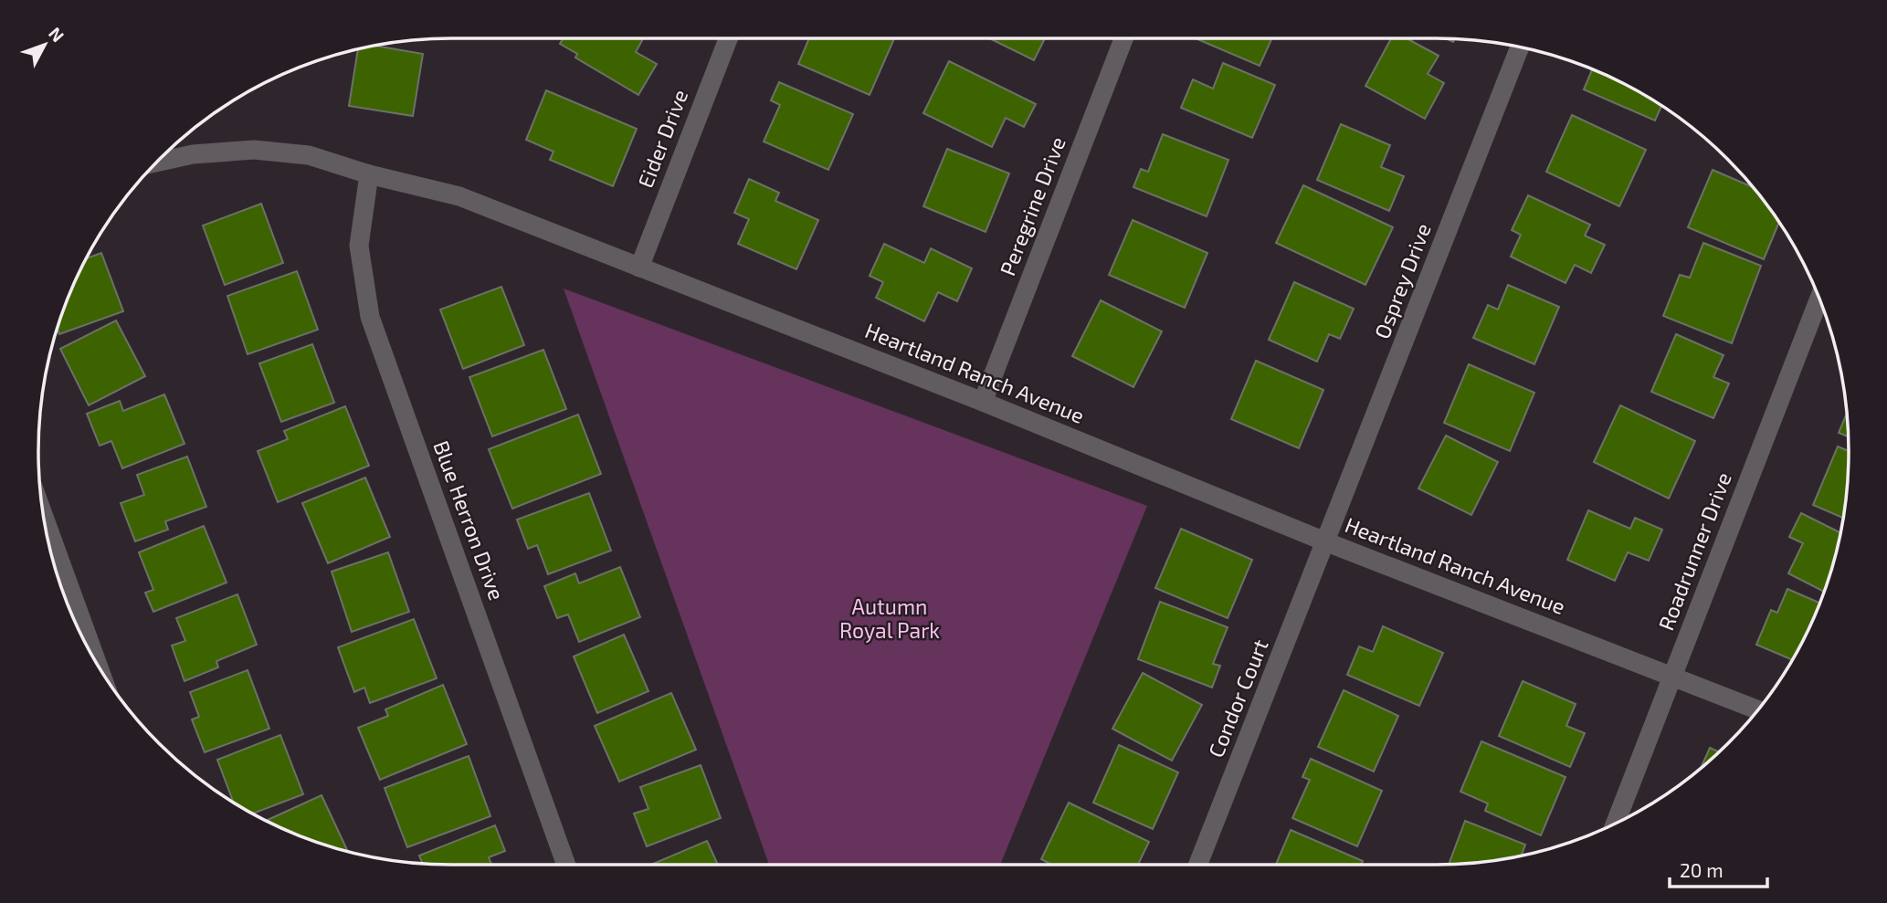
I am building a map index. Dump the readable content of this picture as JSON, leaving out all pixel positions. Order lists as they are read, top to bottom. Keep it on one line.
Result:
{"streets":{"street":["Eider Drive","Peregrine Drive","Osprey Drive","Heartland Ranch Avenue","Blue Herron Drive","Roadrunner Drive","Condor Court"]},"crossings":[["Eider Drive","Heartland Ranch Avenue"],["Peregrine Drive","Heartland Ranch Avenue"],["Osprey Drive","Heartland Ranch Avenue"],["Osprey Drive","Condor Court"],["Heartland Ranch Avenue","Blue Herron Drive"],["Heartland Ranch Avenue","Roadrunner Drive"],["Heartland Ranch Avenue","Condor Court"]],"parks":["Autumn Royal Park"],"scale_bar":"20 m","north":"top right"}
